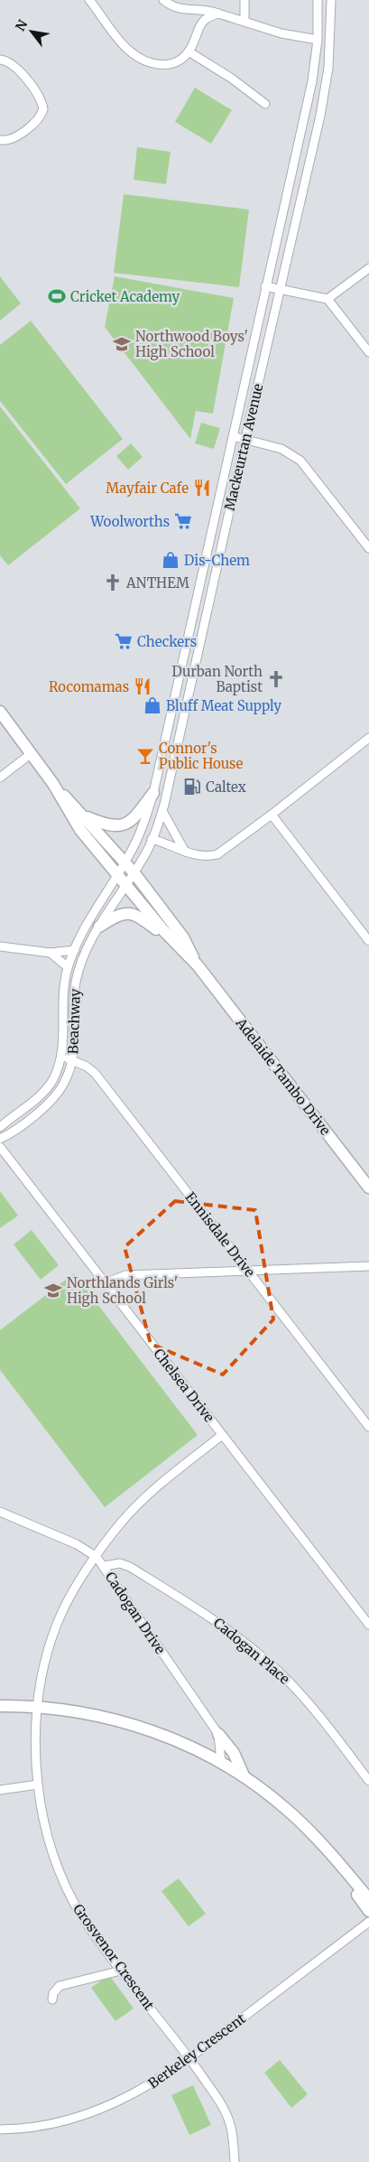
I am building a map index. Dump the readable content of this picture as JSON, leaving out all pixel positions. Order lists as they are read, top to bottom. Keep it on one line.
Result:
{"streets":{"street":["Mackeurtan Avenue","Beachway","Adelaide Tambo Drive","Ennisdale Drive","Chelsea Drive","Cadogan Drive","Cadogan Place","Grosvenor Crescent","Berkeley Crescent"]},"crossings":[["Mackeurtan Avenue","Beachway"],["Mackeurtan Avenue","Adelaide Tambo Drive"],["Beachway","Adelaide Tambo Drive"],["Beachway","Ennisdale Drive"],["Chelsea Drive","Grosvenor Crescent"],["Cadogan Drive","Cadogan Place"],["Cadogan Drive","Grosvenor Crescent"],["Grosvenor Crescent","Berkeley Crescent"]],"places":{"sports":["Cricket Academy"],"school or university":["Northwood Boys' High School","Northlands Girls' High School"],"restaurant":["Mayfair Cafe","Rocomamas"],"supermarket":["Woolworths","Checkers"],"shop":["Dis-Chem","Bluff Meat Supply"],"church":["ANTHEM","Durban North Baptist"],"bar":["Connor's Public House"],"fuel station":["Caltex"]},"north":"top left"}
